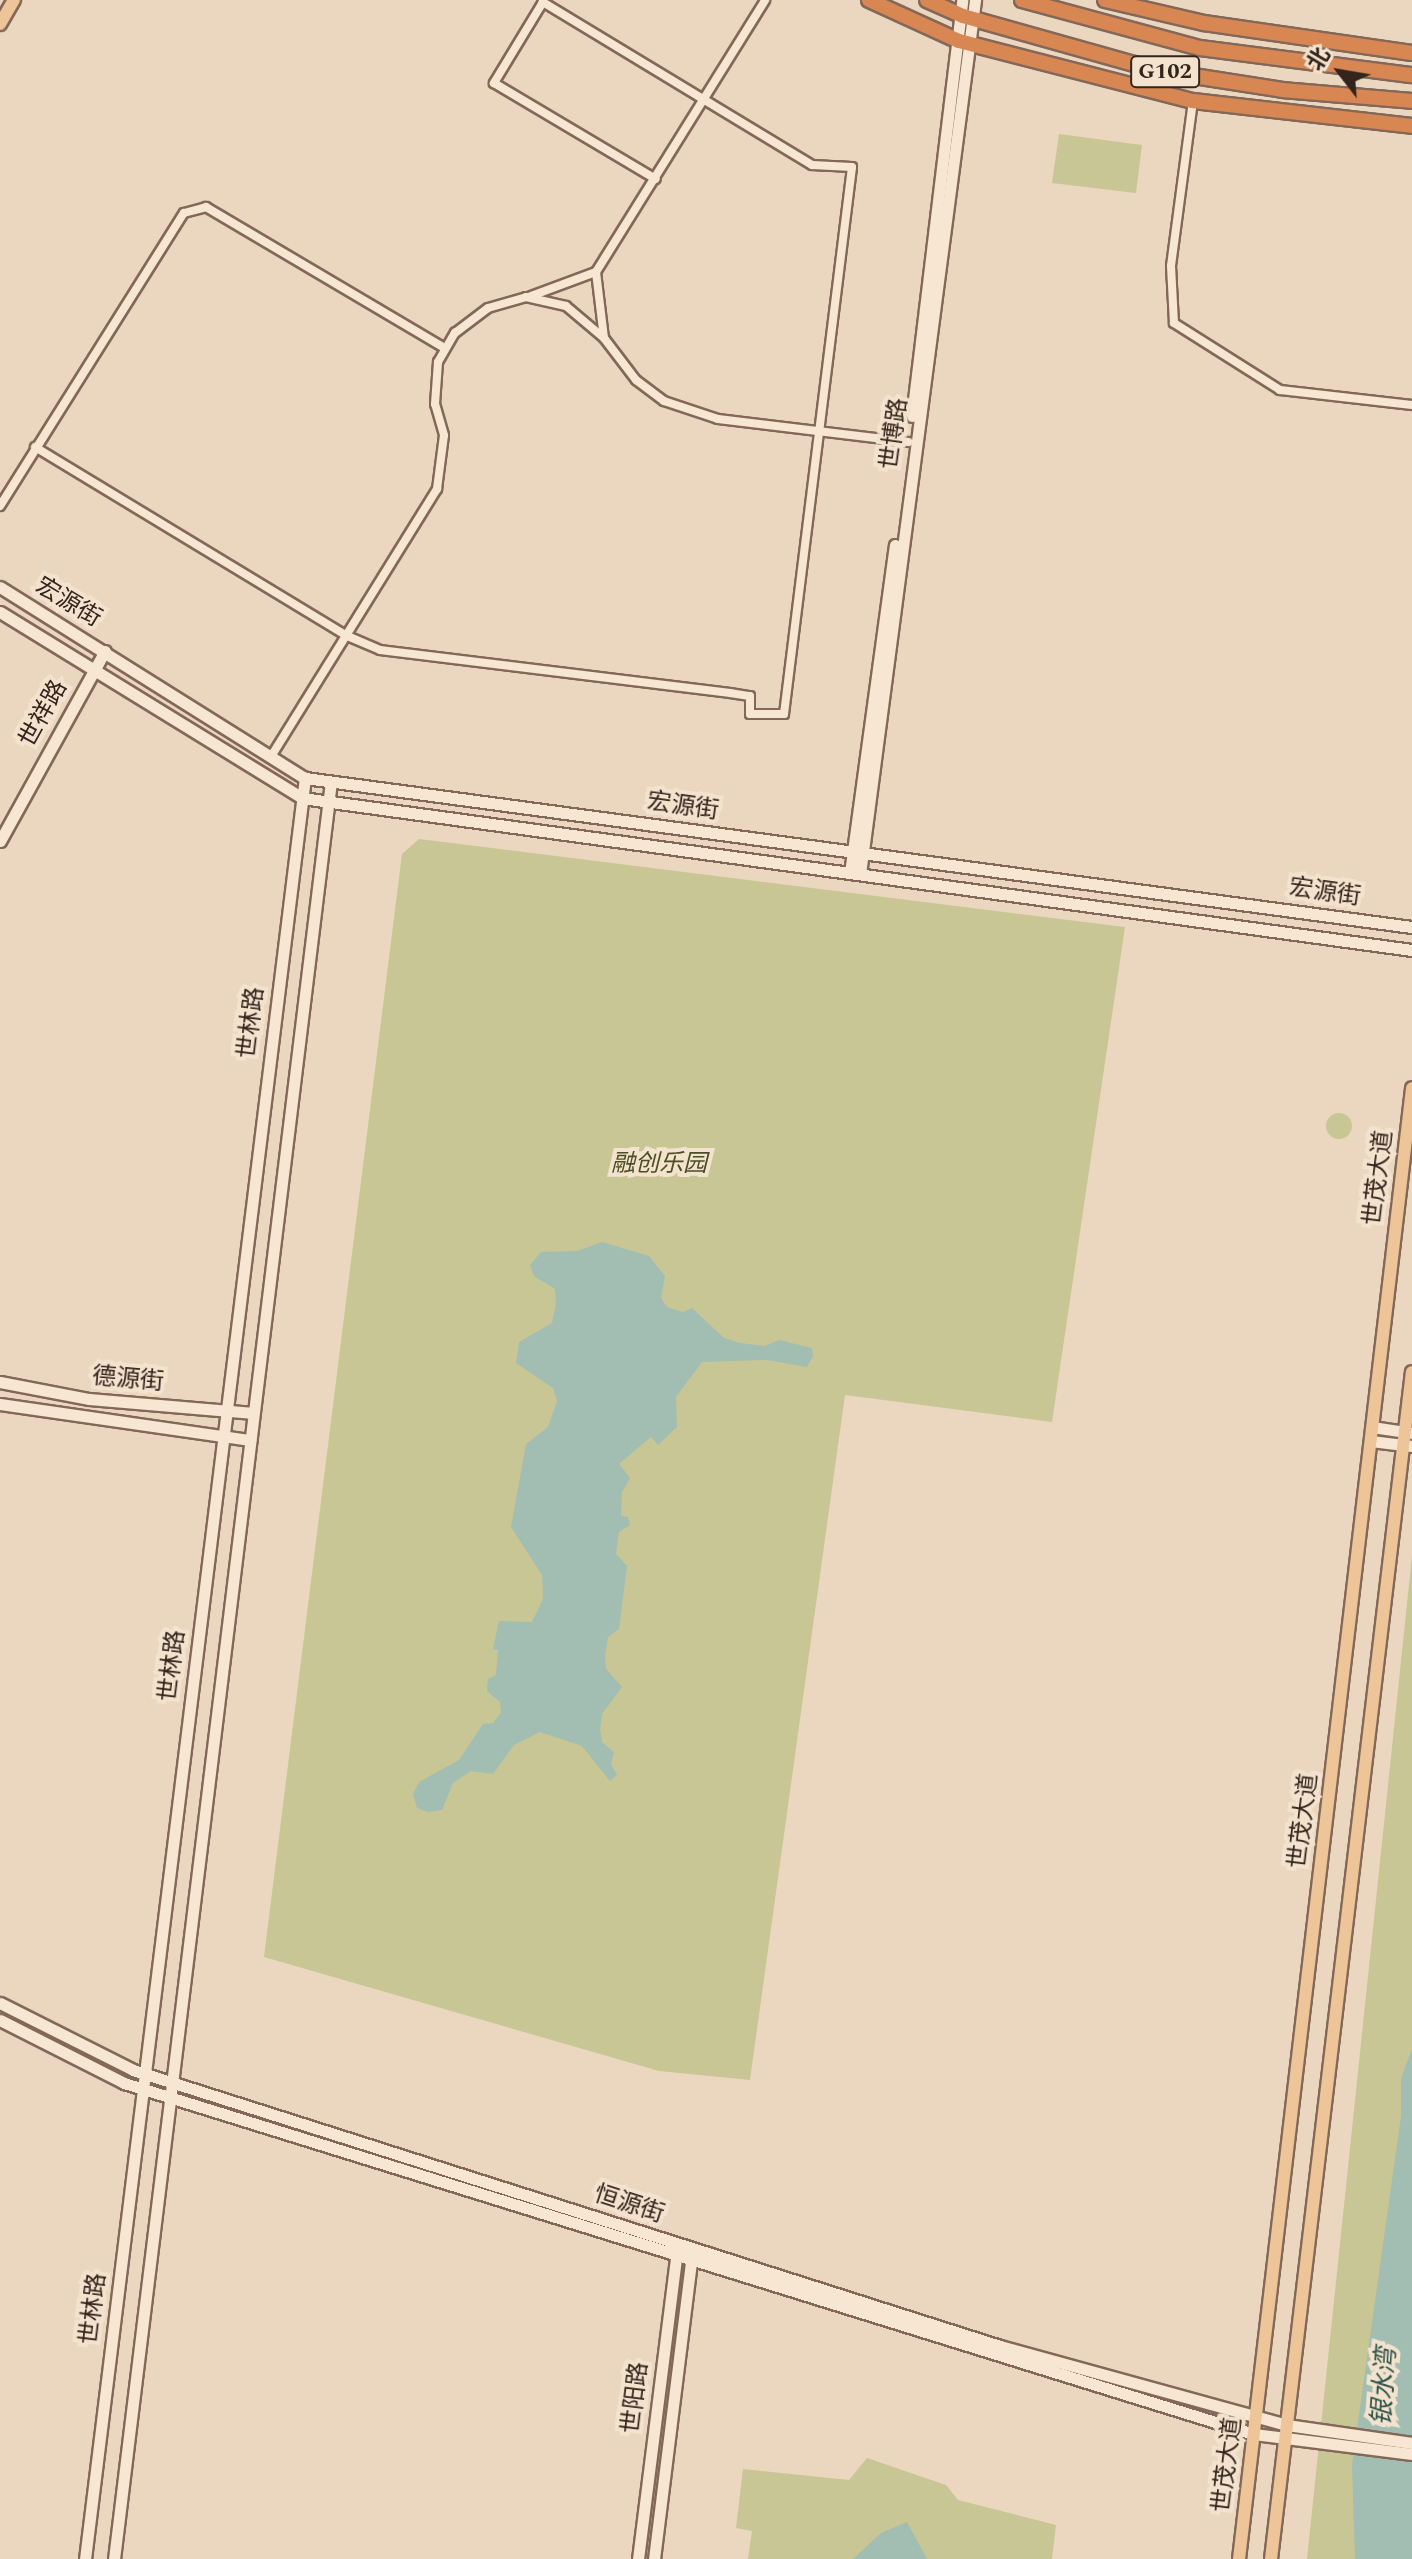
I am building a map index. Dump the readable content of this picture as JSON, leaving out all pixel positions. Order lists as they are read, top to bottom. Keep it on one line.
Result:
{"streets":{"highway":["G102"],"main road":["世博路","宏源街","世祥路","世林路","世茂大道","德源街","恒源街","世阳路"]},"crossings":[["G102","世博路"],["世博路","宏源街"],["宏源街","世祥路"],["宏源街","世林路"],["世林路","德源街"],["世林路","恒源街"],["世茂大道","恒源街"],["恒源街","世阳路"]],"water":["银水湾"],"parks":["融创乐园"],"north":"top left"}
